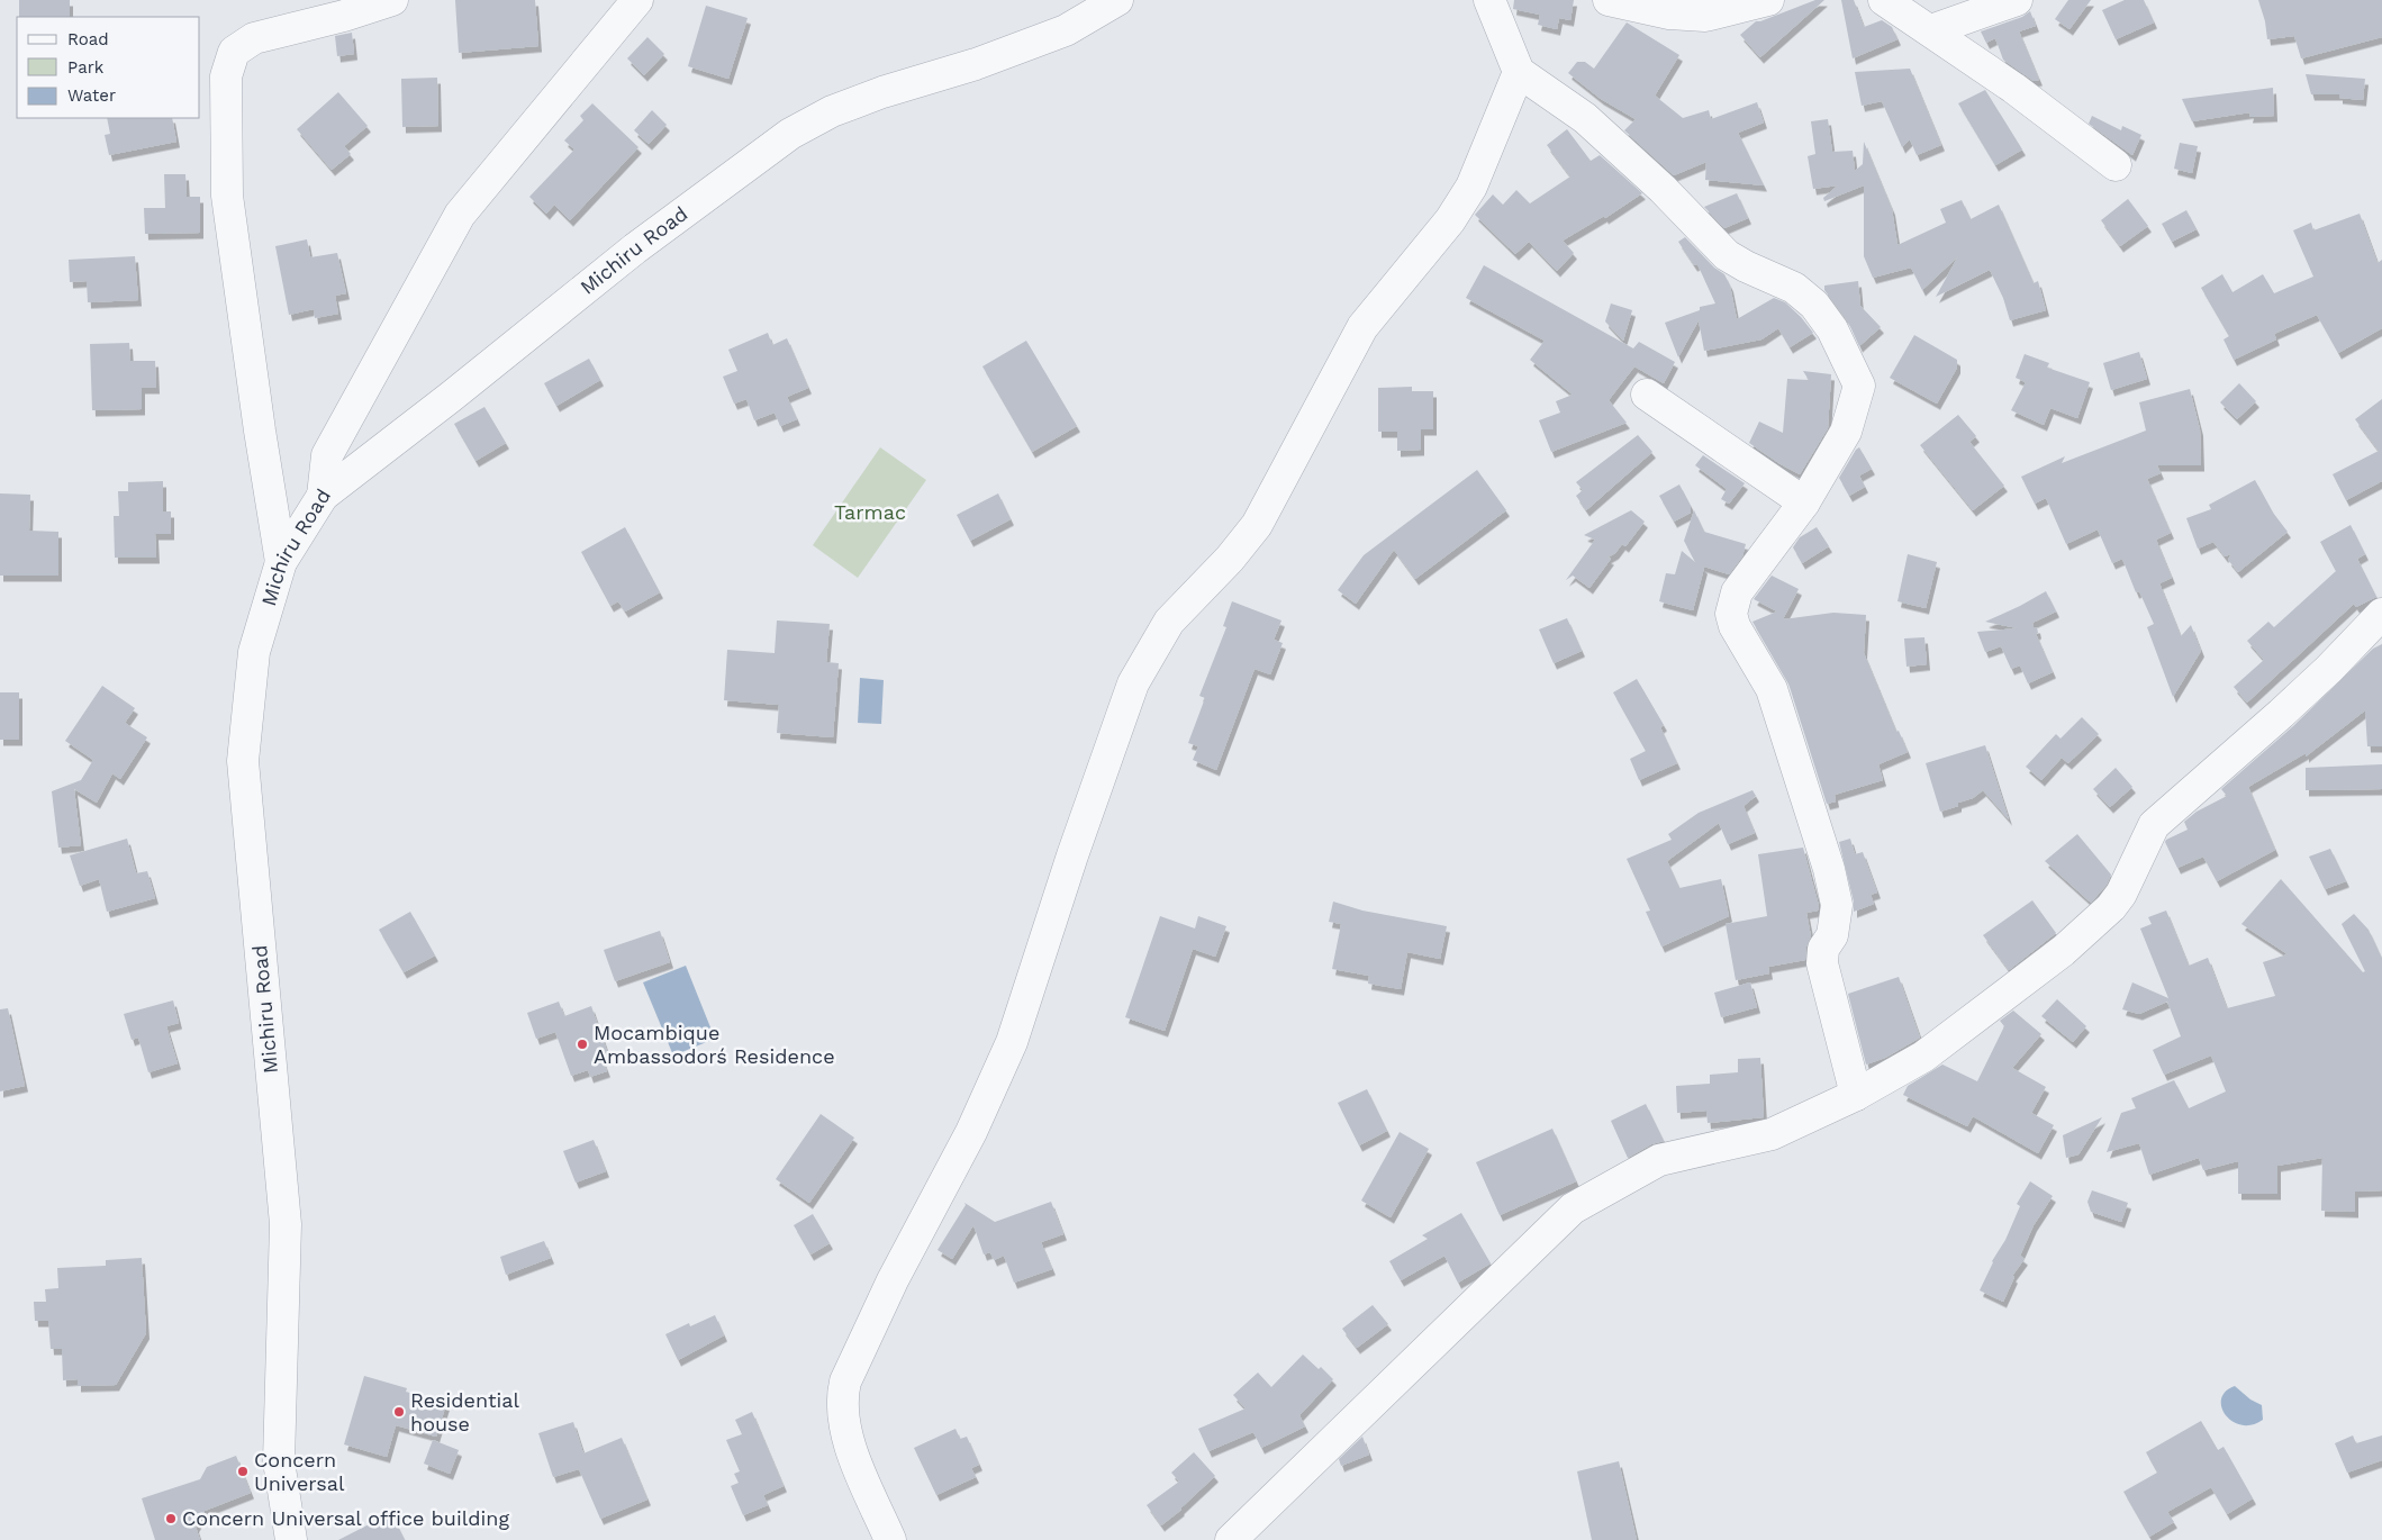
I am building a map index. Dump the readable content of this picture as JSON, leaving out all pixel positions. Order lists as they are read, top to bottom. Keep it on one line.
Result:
{"streets":{"street":["Michiru Road"]},"parks":["Tarmac"],"places":["Mocambique Ambassodorś Residence","Residential house","Concern Universal","Concern Universal office building"],"legend":["Road","Park","Water"]}
